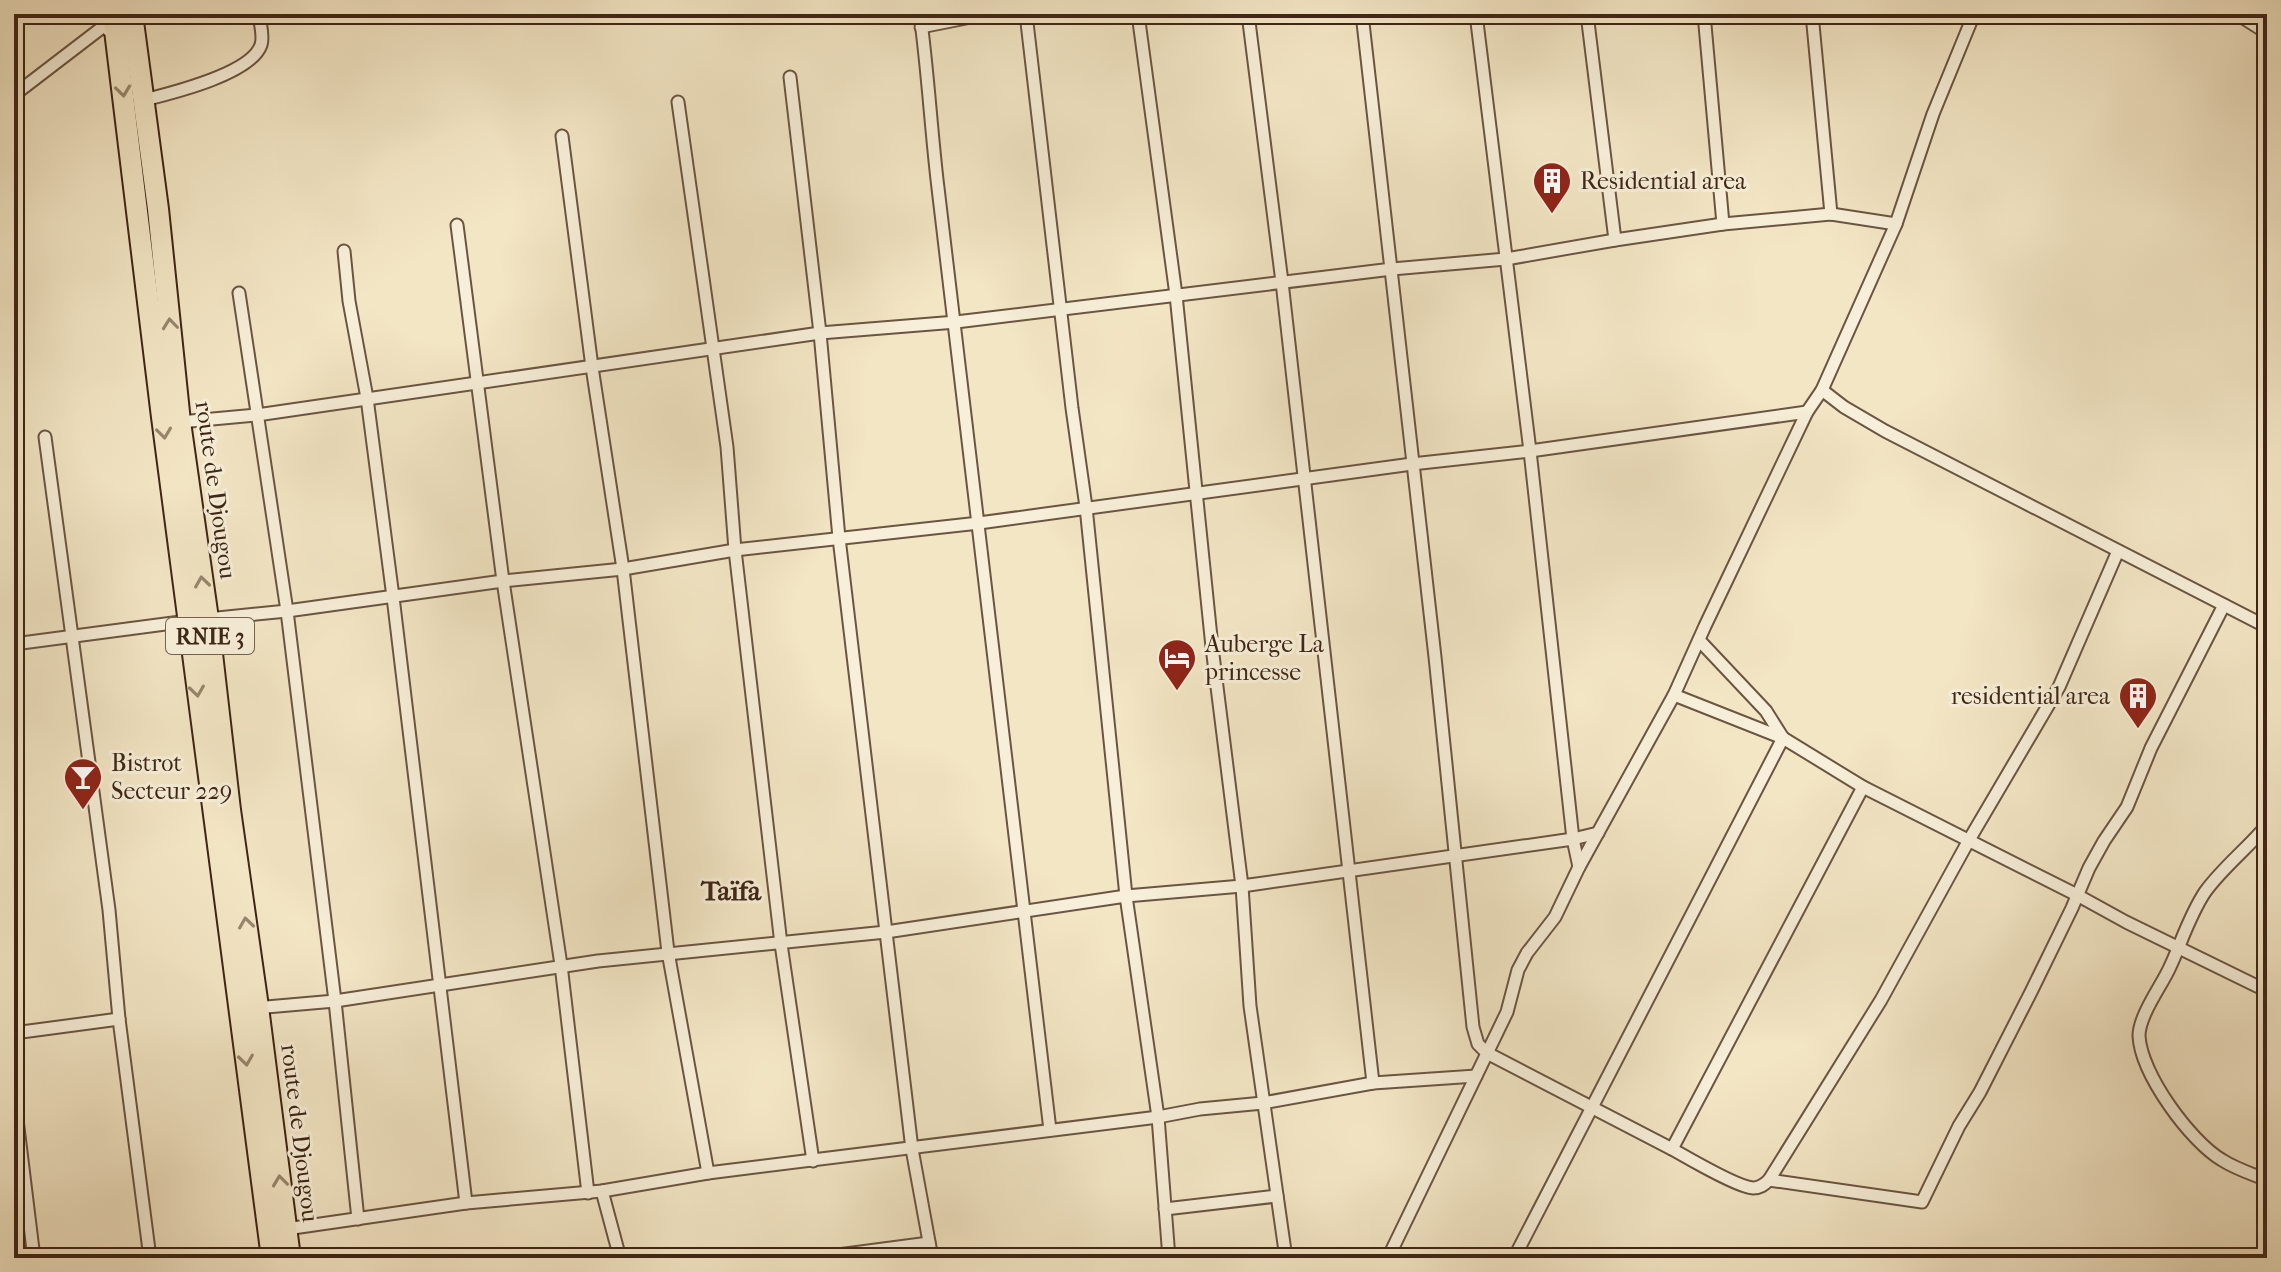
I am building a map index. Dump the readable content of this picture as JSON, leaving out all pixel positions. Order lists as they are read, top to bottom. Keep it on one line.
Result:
{"streets":{"highway":["route de Djougou","RNIE 3"]},"districts":["Taïfa"],"places":{"building":["Residential area","residential area"],"hotel":["Auberge La princesse"],"bar":["Bistrot Secteur 229"]}}
